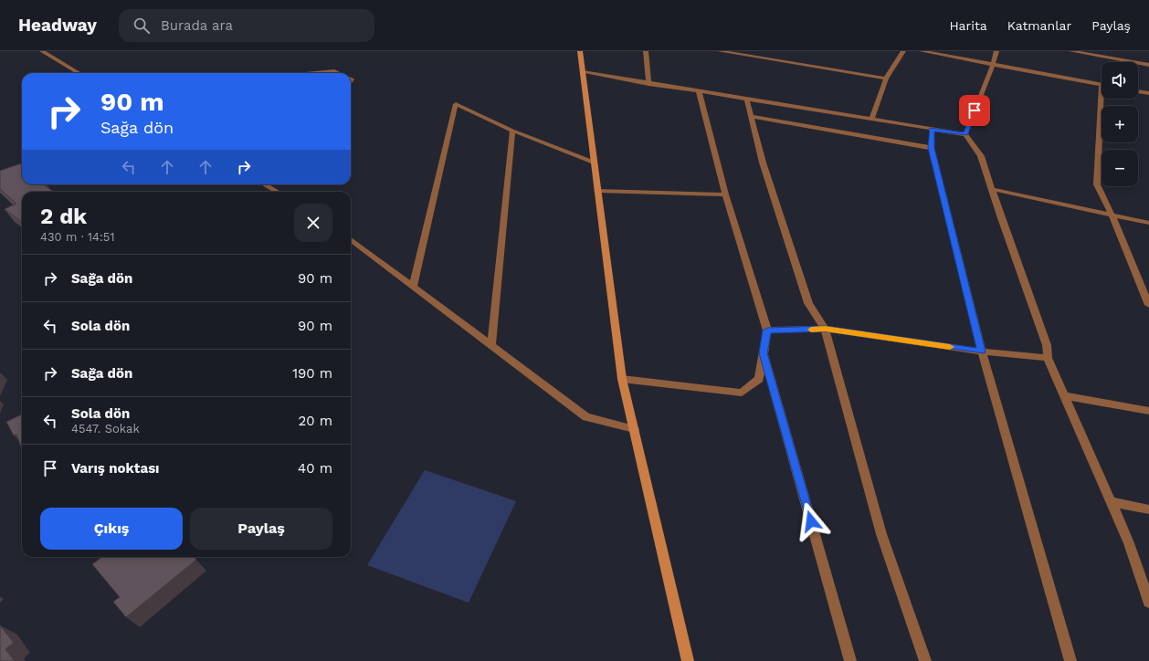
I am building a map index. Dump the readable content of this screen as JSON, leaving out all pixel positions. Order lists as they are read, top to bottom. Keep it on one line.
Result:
{"page":{"header":"Headway","search":"Burada ara","nav":["Harita","Katmanlar","Paylaş"],"map_buttons":["+","−"],"turn":["90 m","Sağa dön"],"heading":["2 dk","430 m · 14:51"],"list":[{"name":"Sağa dön","value":"90 m"},{"name":"Sola dön","value":"90 m"},{"name":"Sağa dön","value":"190 m"},{"name":"Sola dön","note":"4547. Sokak","value":"20 m"},{"name":"Varış noktası","value":"40 m"}],"buttons":["Çıkış","Paylaş"]}}
